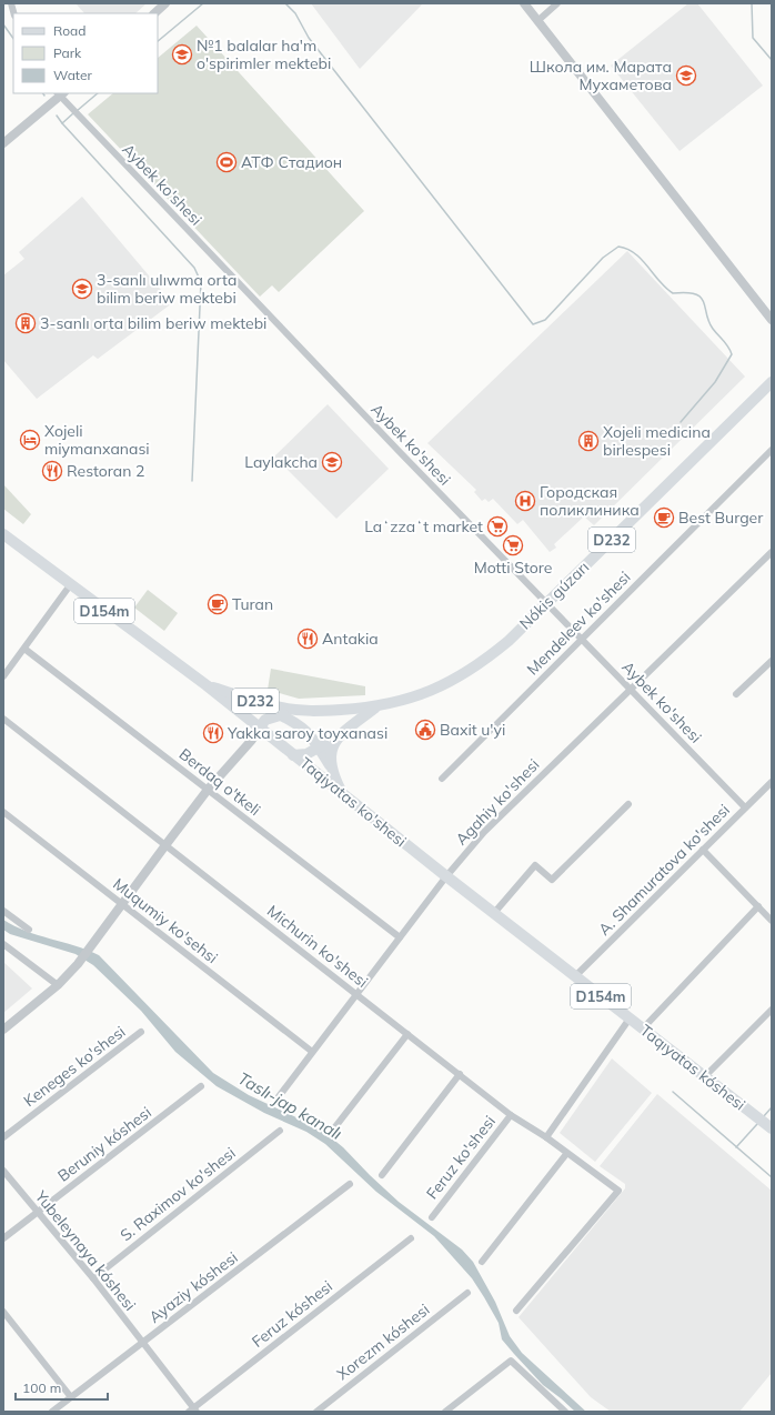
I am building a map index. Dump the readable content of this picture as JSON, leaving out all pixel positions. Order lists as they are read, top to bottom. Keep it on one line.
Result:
{"streets":{"main road":["D232","Nókis gúzarı","D154m","Taqiyatas ko'shesi","Taqıyatas kóshesi"],"street":["Aybek ko'shesi","Mendeleev ko'shesi","Berdaq o'tkeli","Agahiy ko'shesi","A. Shamuratova ko'shesi","Muqumiy ko'sehsi","Michurin ko'shesi","Keneges ko'shesi","Beruniy kóshesi","Feruz ko'shesi","S. Raximov ko'shesi","Yubeleynaya kóshesi","Ayaziy kóshesi","Feruz kóshesi","Xorezm kóshesi"]},"crossings":[["Aybek ko'shesi","Nókis gúzarı"],["Aybek ko'shesi","Mendeleev ko'shesi"],["Aybek ko'shesi","Agahiy ko'shesi"],["Aybek ko'shesi","A. Shamuratova ko'shesi"],["D232","Nókis gúzarı"],["D232","D154m"],["D232","Taqiyatas ko'shesi"],["D154m","Taqiyatas ko'shesi"],["Berdaq o'tkeli","Agahiy ko'shesi"],["Taqiyatas ko'shesi","Agahiy ko'shesi"],["Taqiyatas ko'shesi","Taqıyatas kóshesi"],["Agahiy ko'shesi","Muqumiy ko'sehsi"],["Agahiy ko'shesi","Michurin ko'shesi"],["Agahiy ko'shesi","Taqıyatas kóshesi"],["A. Shamuratova ko'shesi","Taqıyatas kóshesi"],["Michurin ko'shesi","Feruz ko'shesi"],["Beruniy kóshesi","Yubeleynaya kóshesi"],["S. Raximov ko'shesi","Yubeleynaya kóshesi"],["Yubeleynaya kóshesi","Ayaziy kóshesi"],["Yubeleynaya kóshesi","Feruz kóshesi"]],"water":["Taslı-jap kanalı"],"places":{"school or university":["№1 balalar ha'm o'spirimler mektebi","Школа им. Марата Мухаметова","3-sanlı ulıwma orta bilim beriw mektebi","Laylakcha"],"sports":["АТФ Стадион"],"building":["3-sanlı orta bilim beriw mektebi","Xojeli medicina birlespesi"],"hotel":["Xojeli miymanxanasi"],"restaurant":["Restoran 2","Antakia","Yakka saroy toyxanasi"],"hospital":["Городская поликлиника"],"cafe":["Best Burger","Turan"],"supermarket":["Laʻzzaʻt market","Motti Store"],"public building":["Baxit u'yi"]},"legend":["Road","Park","Water"],"scale_bar":"100 m"}
